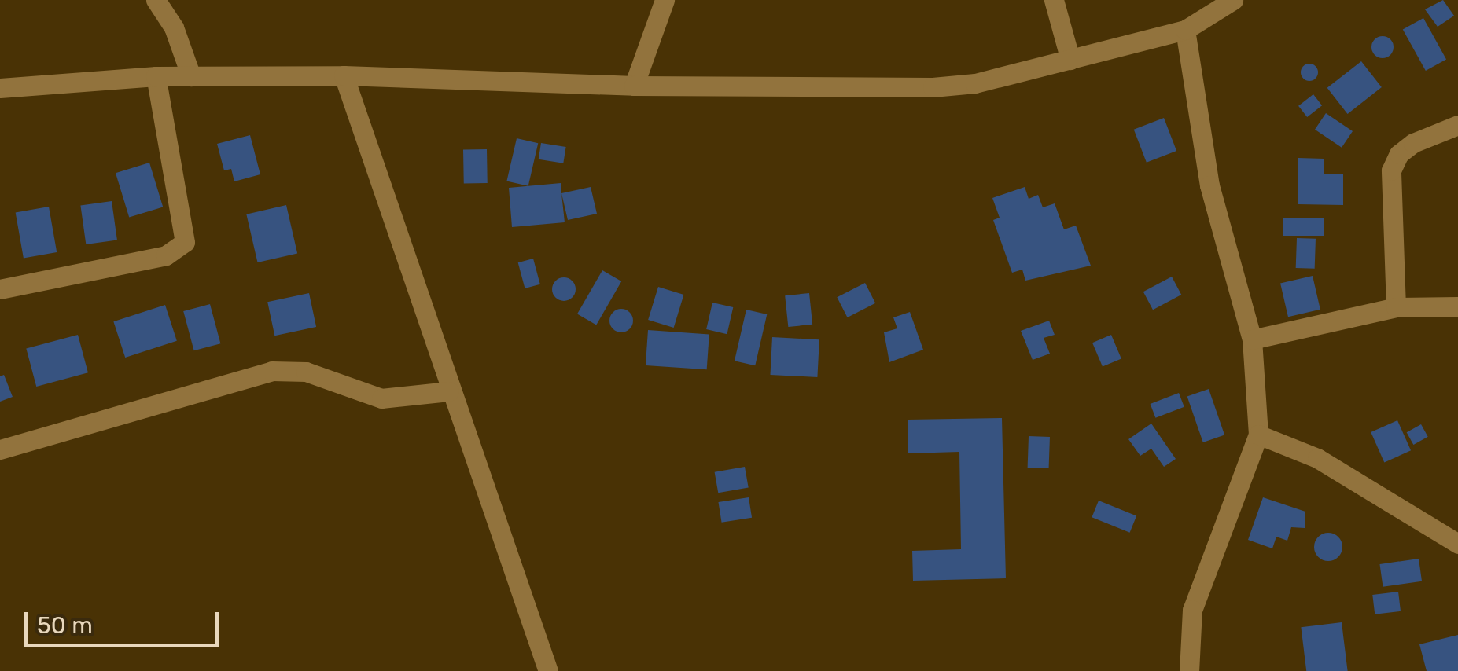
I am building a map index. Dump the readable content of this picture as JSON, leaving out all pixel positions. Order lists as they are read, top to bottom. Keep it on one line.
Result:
{"scale_bar":"50 m"}
